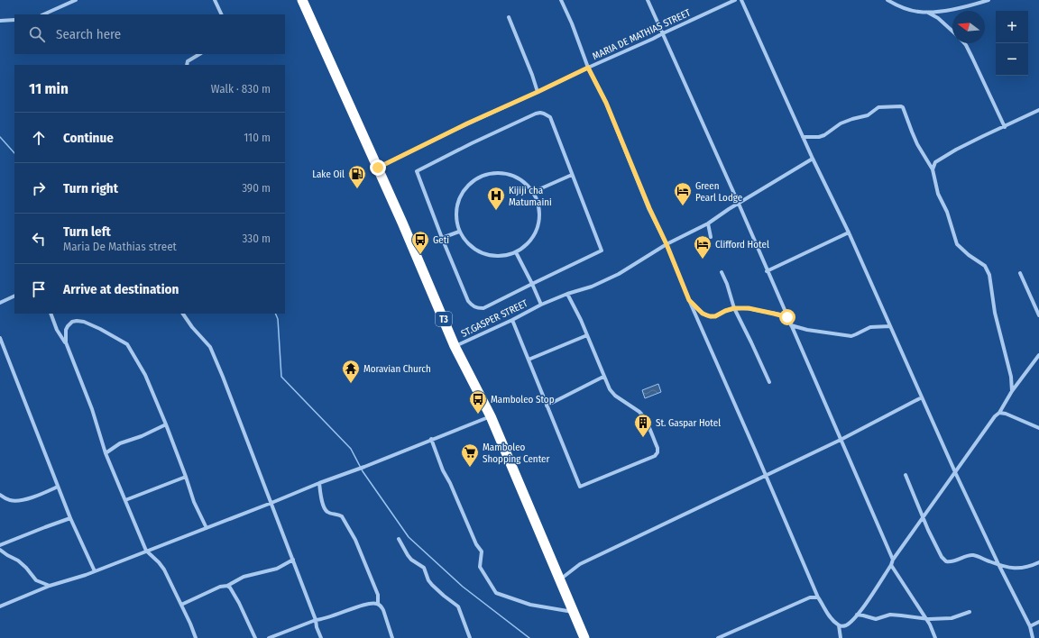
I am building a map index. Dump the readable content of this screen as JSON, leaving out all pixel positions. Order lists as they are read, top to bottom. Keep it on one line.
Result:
{"streets":{"highway":["T3"],"street":["MARIA DE MATHIAS STREET","ST.GASPER STREET"]},"crossings":[["MARIA DE MATHIAS STREET","T3"],["ST.GASPER STREET","T3"]],"places":{"fuel station":["Lake Oil"],"hotel":["Green Pearl Lodge","Clifford Hotel"],"hospital":["Kijiji cha Matumaini"],"bus stop":["Geti","Mamboleo Stop"],"temple":["Moravian Church"],"building":["St. Gaspar Hotel"],"supermarket":["Mamboleo Shopping Center"]},"north":"left","page":{"map_buttons":["+","−"],"search":"Search here","heading":["11 min","Walk · 830 m"],"list":[["Continue","110 m"],["Turn right","390 m"],["Turn left","Maria De Mathias street","330 m"],"Arrive at destination"]}}
